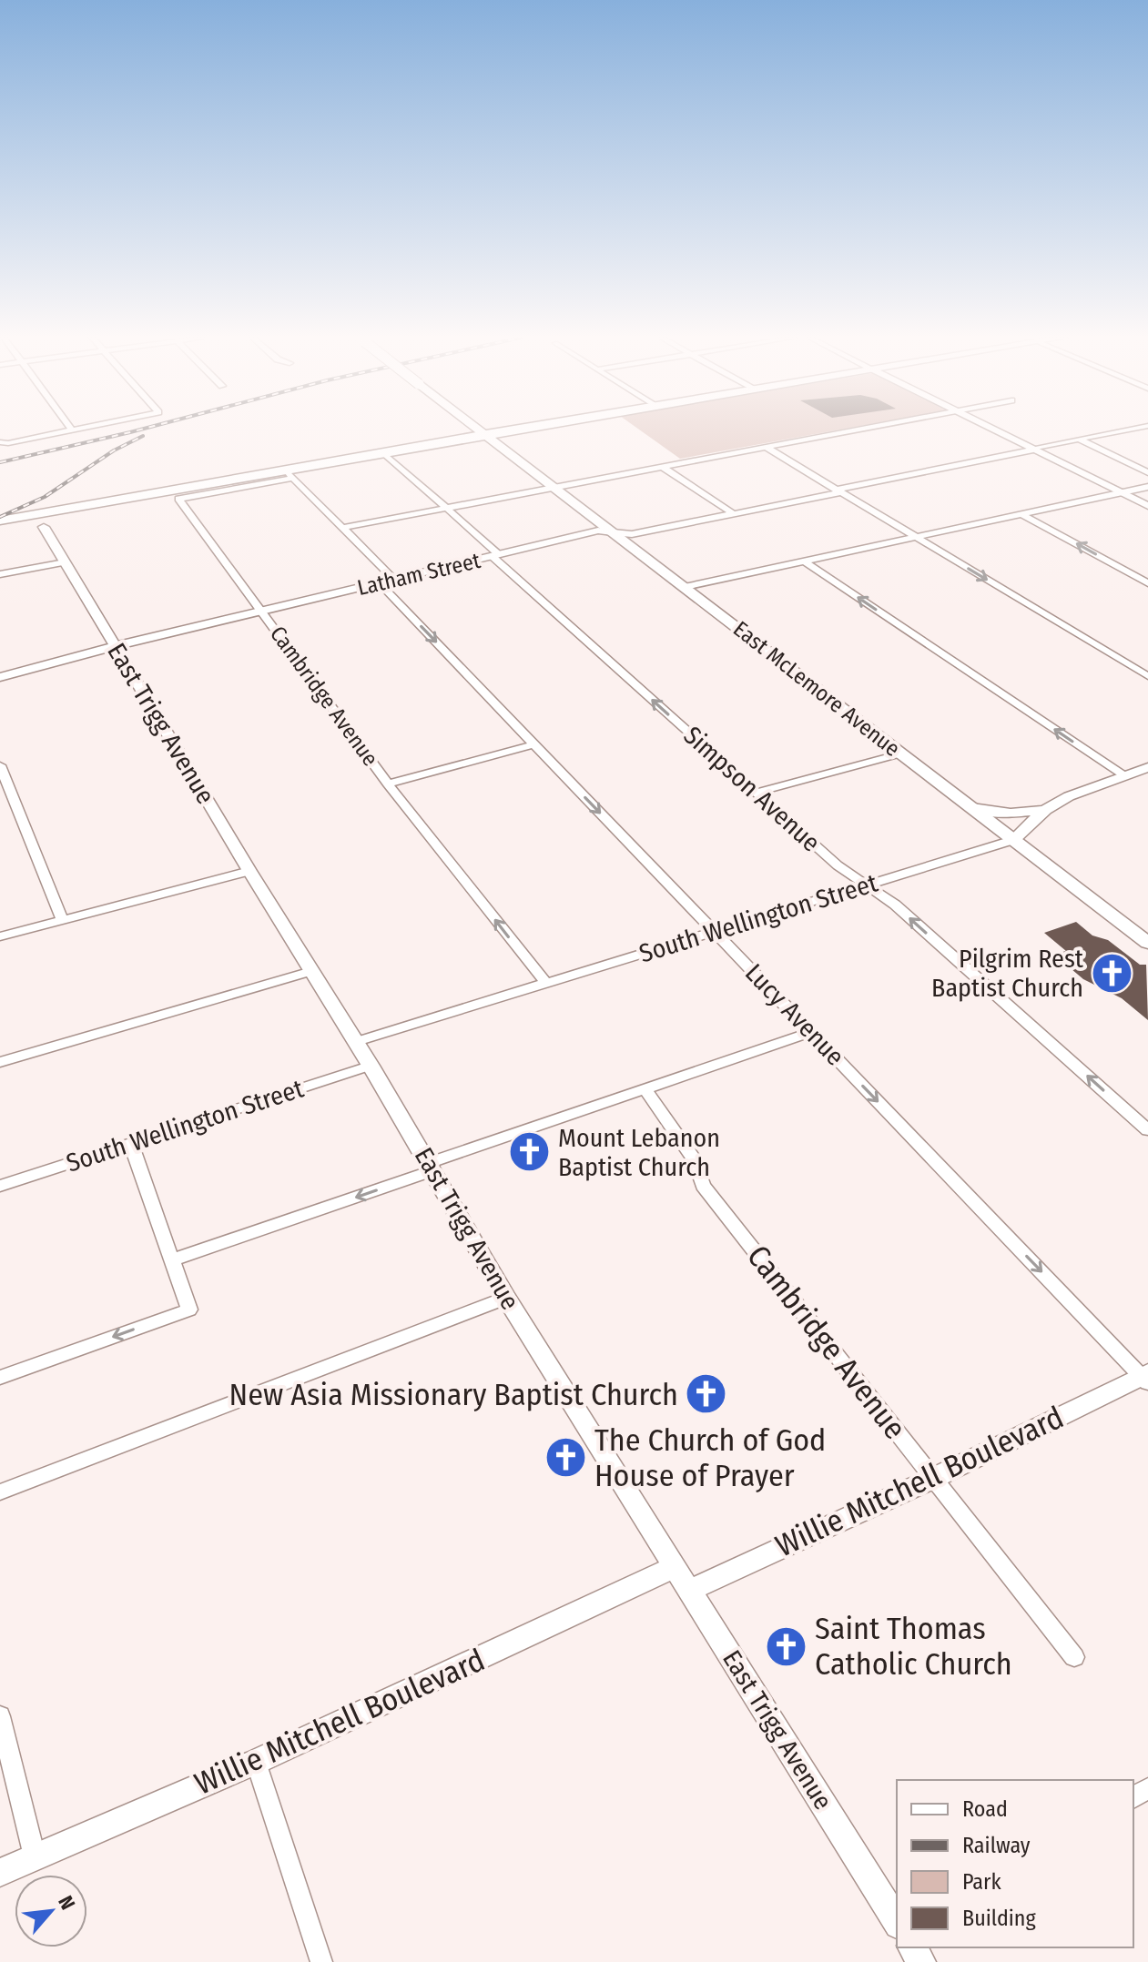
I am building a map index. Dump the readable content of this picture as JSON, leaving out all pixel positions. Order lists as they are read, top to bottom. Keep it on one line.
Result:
{"streets":{"main road":["East McLemore Avenue"],"street":["Latham Street","Cambridge Avenue","East Trigg Avenue","Simpson Avenue","South Wellington Street","Lucy Avenue","Willie Mitchell Boulevard"]},"crossings":[["Latham Street","East McLemore Avenue"],["Latham Street","Cambridge Avenue"],["Latham Street","East Trigg Avenue"],["Latham Street","Simpson Avenue"],["Latham Street","Lucy Avenue"],["East McLemore Avenue","South Wellington Street"],["Cambridge Avenue","South Wellington Street"],["Cambridge Avenue","Willie Mitchell Boulevard"],["East Trigg Avenue","South Wellington Street"],["East Trigg Avenue","Willie Mitchell Boulevard"],["Simpson Avenue","South Wellington Street"],["South Wellington Street","Lucy Avenue"],["Lucy Avenue","Willie Mitchell Boulevard"]],"one_way":["Simpson Avenue","Lucy Avenue"],"places":{"church":["Pilgrim Rest Baptist Church","Mount Lebanon Baptist Church","New Asia Missionary Baptist Church","The Church of God House of Prayer","Saint Thomas Catholic Church"]},"legend":["Road","Railway","Park","Building"],"north":"top right"}
